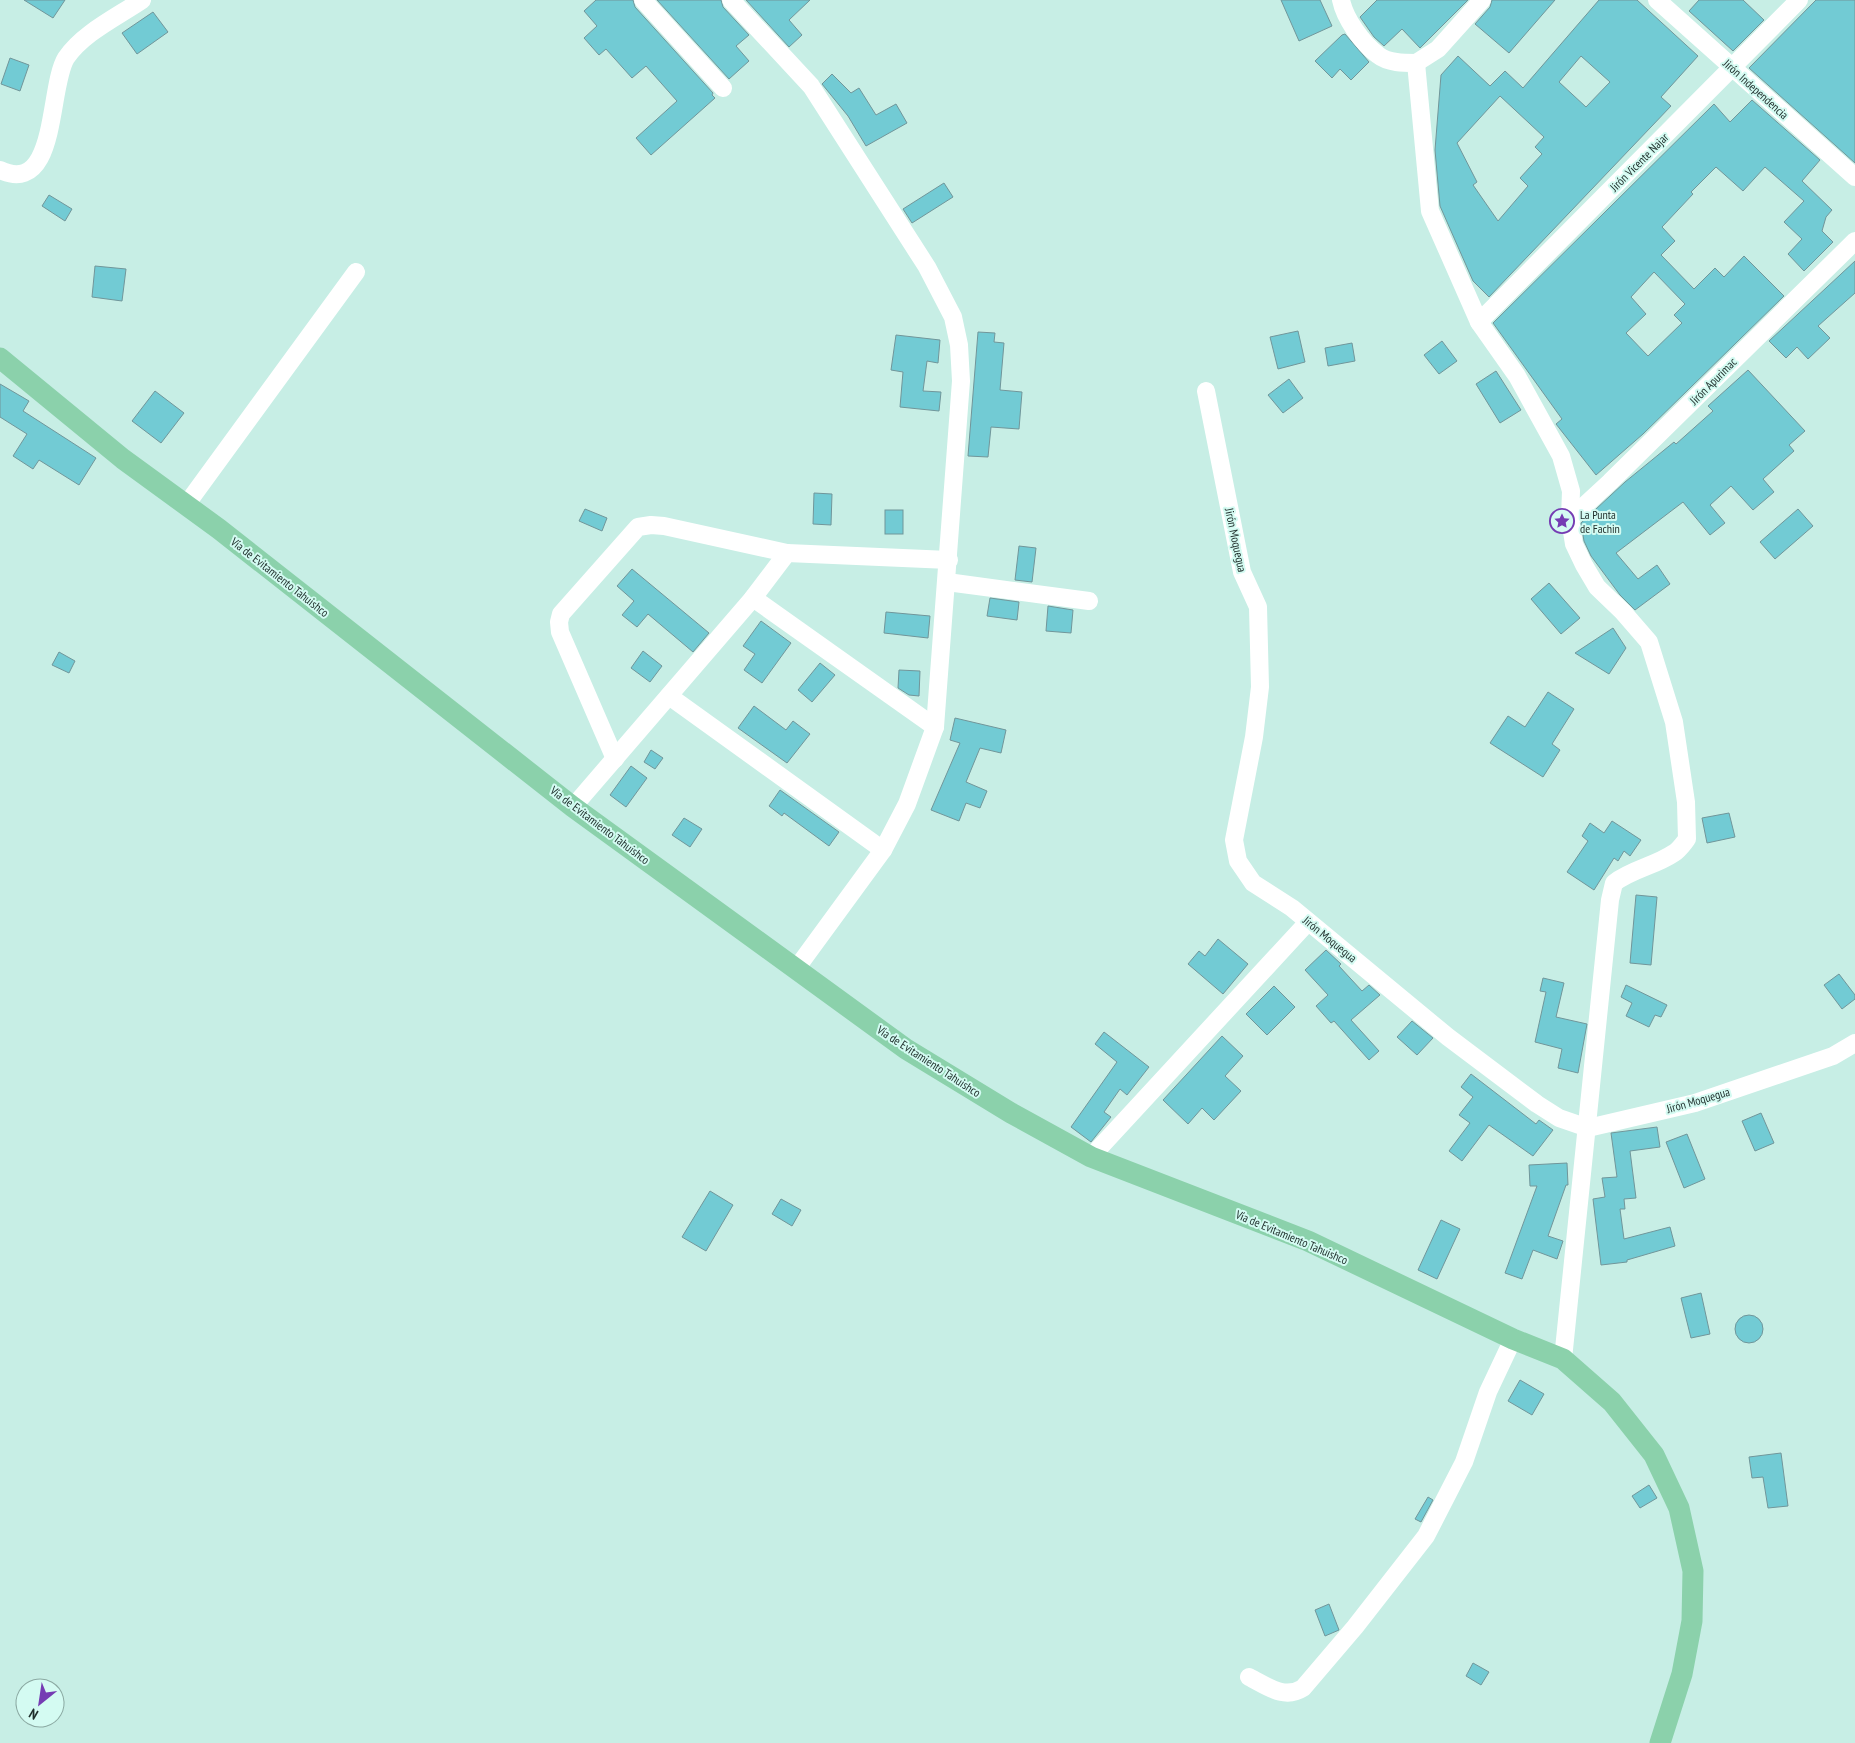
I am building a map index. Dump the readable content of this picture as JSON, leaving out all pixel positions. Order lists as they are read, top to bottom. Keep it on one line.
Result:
{"streets":{"main road":["Vía de Evitamiento Tahuishco"],"street":["Jirón Independencia","Jirón Vicente Najar","Jirón Apurimac","Jirón Moquegua"]},"crossings":[["Jirón Independencia","Jirón Vicente Najar"]],"places":{"place":["La Punta de Fachin"]},"north":"bottom left"}
